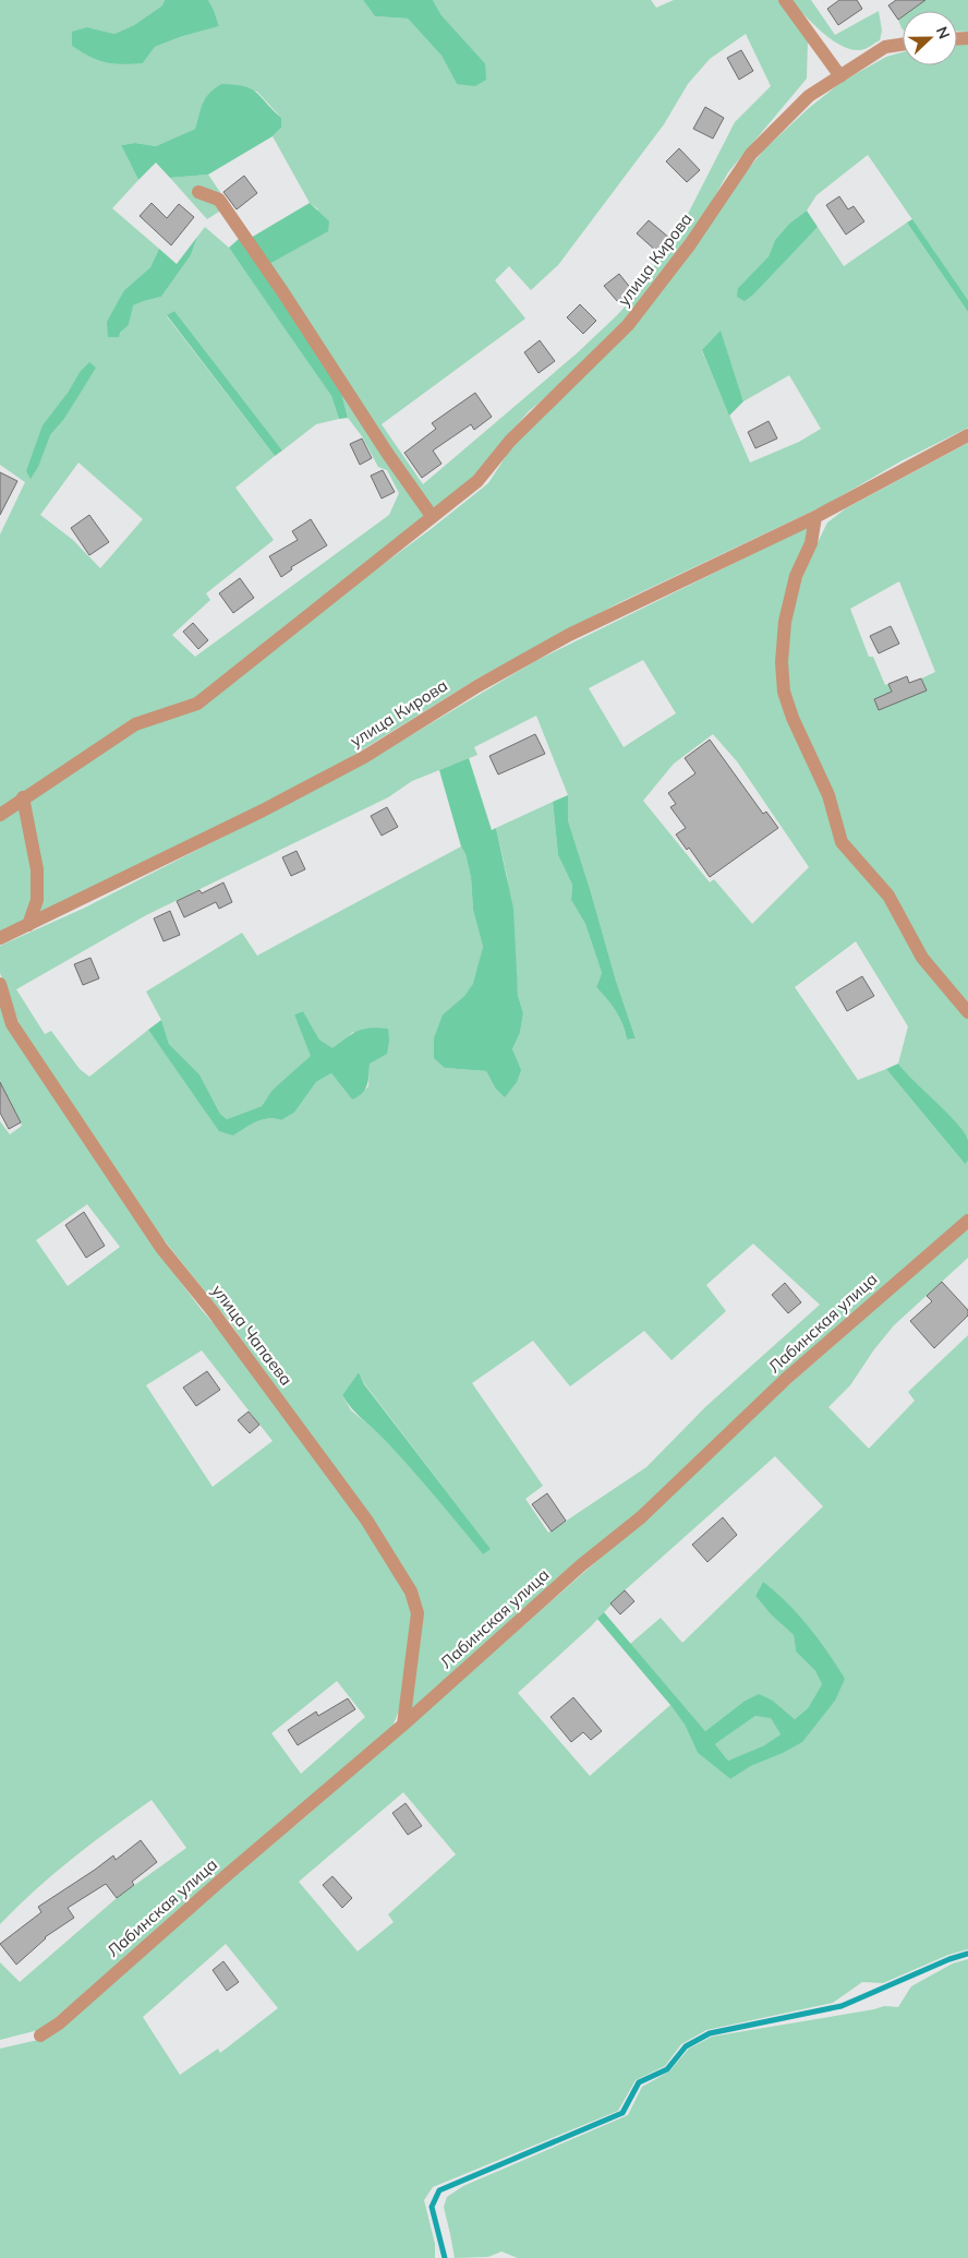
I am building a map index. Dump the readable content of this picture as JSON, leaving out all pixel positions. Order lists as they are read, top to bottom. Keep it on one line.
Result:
{"streets":{"street":["улица Кирова","Лабинская улица","улица Чапаева"]},"crossings":[["Лабинская улица","улица Чапаева"]],"north":"right"}
